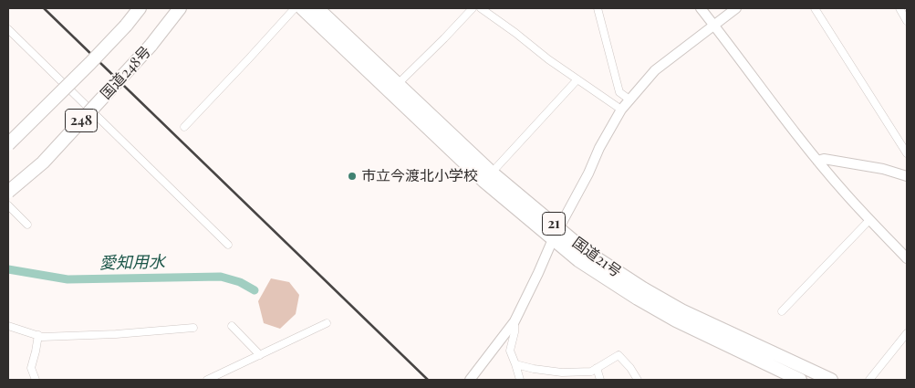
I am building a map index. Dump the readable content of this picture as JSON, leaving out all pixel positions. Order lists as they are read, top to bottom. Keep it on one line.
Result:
{"streets":{"highway":["国道248号","248","21","国道21号"]},"water":["愛知用水"],"places":["市立今渡北小学校"]}
